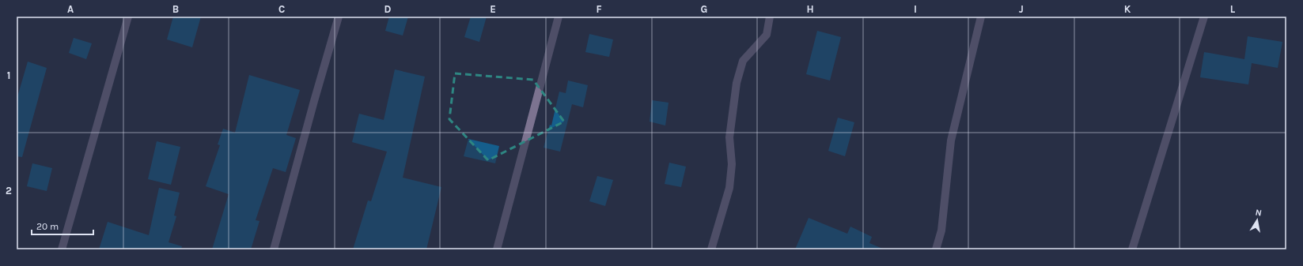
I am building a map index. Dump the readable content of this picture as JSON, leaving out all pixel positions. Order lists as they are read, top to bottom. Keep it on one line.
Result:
{"scale_bar":"20 m","north":"top","grid":{"columns":["A","B","C","D","E","F","G","H","I","J","K","L"],"rows":["1","2"]}}
